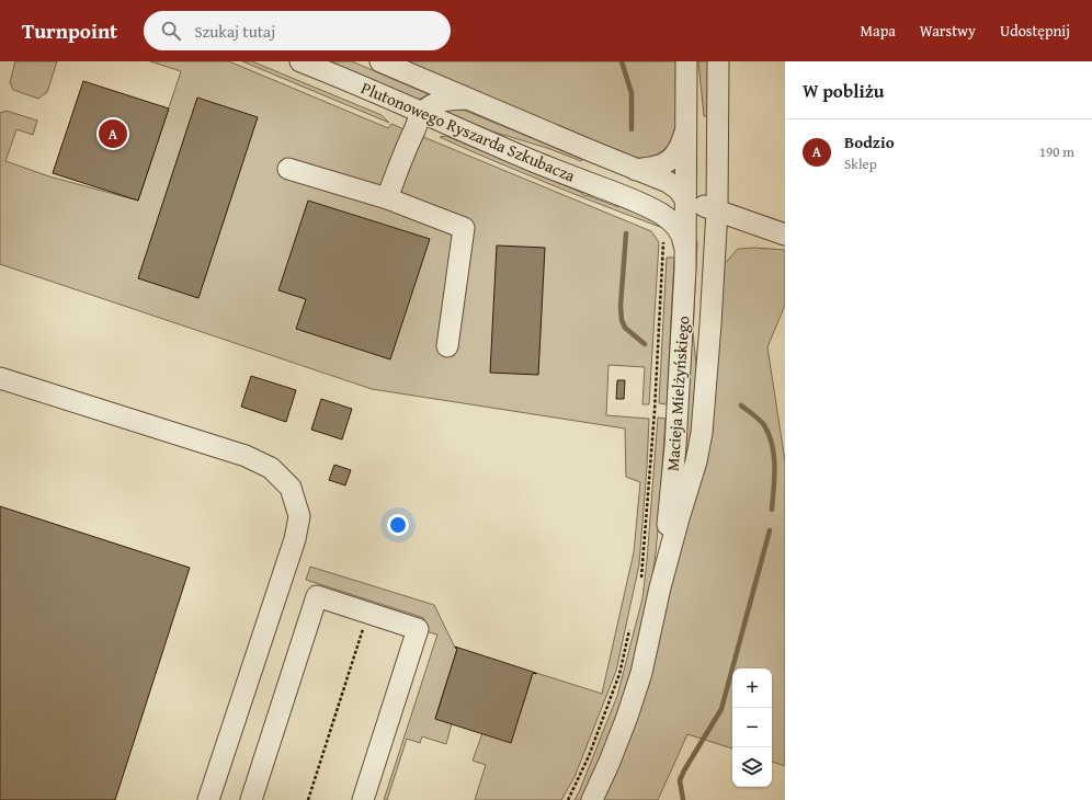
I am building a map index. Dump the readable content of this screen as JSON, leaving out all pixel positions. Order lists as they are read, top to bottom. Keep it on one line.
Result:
{"streets":{"street":["Plutonowego Ryszarda Szkubacza","Macieja Mielżyńskiego"]},"crossings":[["Plutonowego Ryszarda Szkubacza","Macieja Mielżyńskiego"]],"page":{"header":"Turnpoint","search":"Szukaj tutaj","nav":["Mapa","Warstwy","Udostępnij"],"heading":"W pobliżu","pins":"A","list":[{"mark":"A","name":"Bodzio","note":"Sklep","value":"190 m"}],"map_buttons":["+","−"]}}
